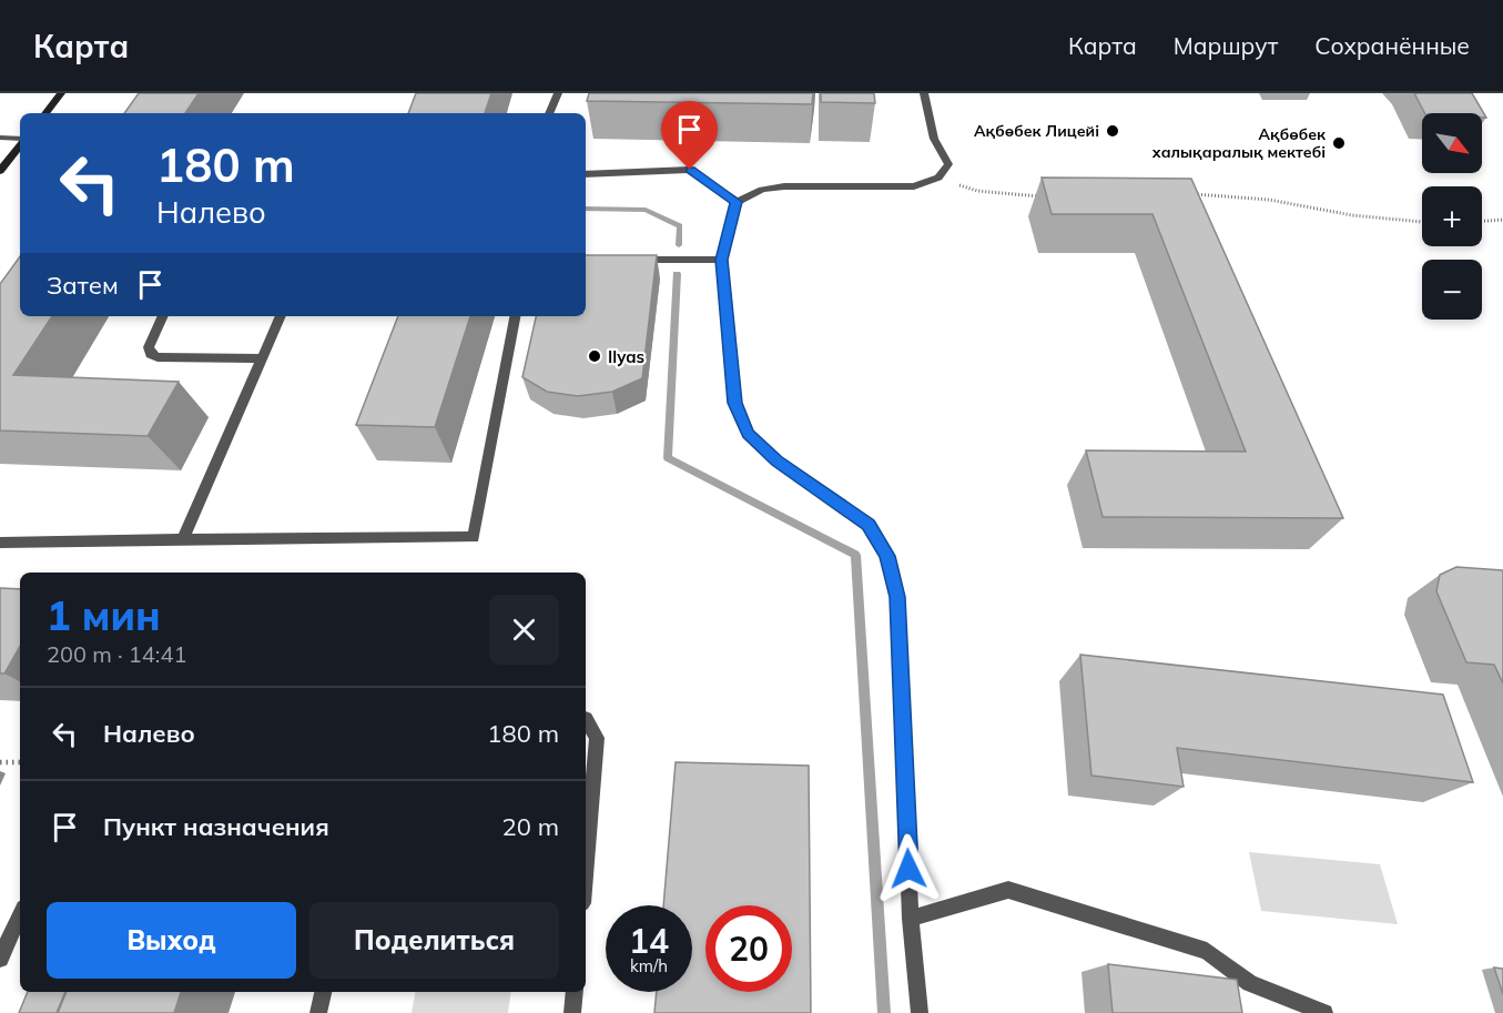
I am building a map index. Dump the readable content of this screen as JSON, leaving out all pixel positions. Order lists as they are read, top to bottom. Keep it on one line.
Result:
{"places":["Ақбөбек Лицейі","Ақбөбек халықаралық мектебі","Ilyas"],"north":"bottom right","page":{"header":"Карта","nav":["Карта","Маршрут","Сохранённые"],"map_buttons":["+","−"],"turn":["180 m","Налево"],"then":"Затем","heading":["1 мин","200 m · 14:41"],"list":[{"name":"Налево","value":"180 m"},{"name":"Пункт назначения","value":"20 m"}],"buttons":["Выход","Поделиться"],"speed":"14 km/h","limit":"20"}}
